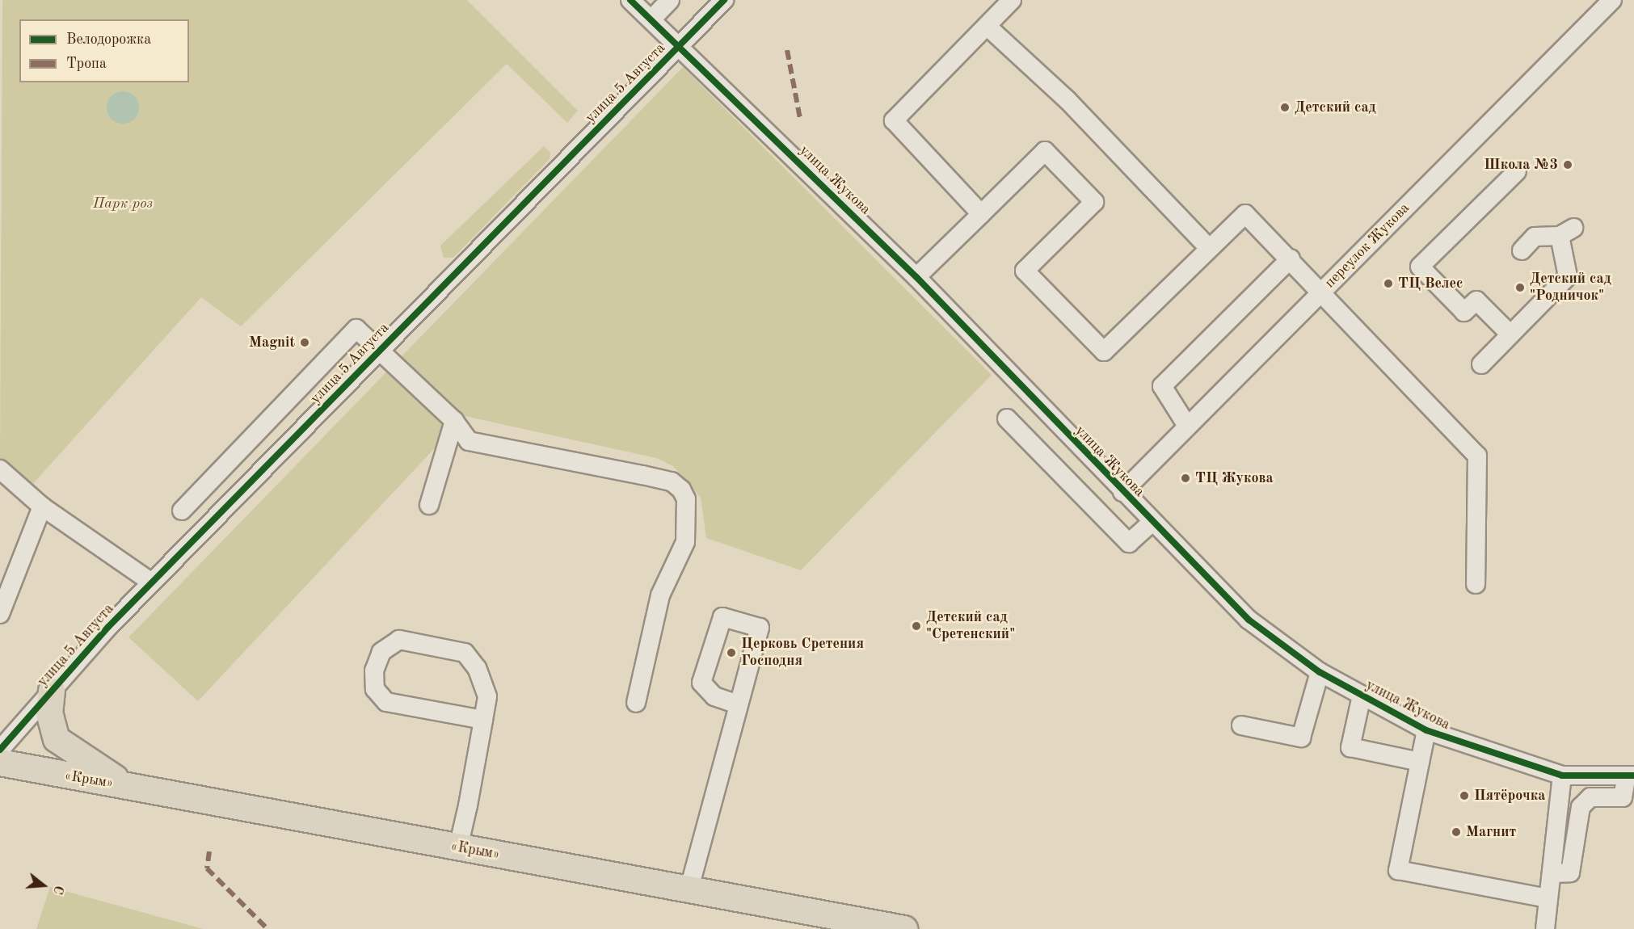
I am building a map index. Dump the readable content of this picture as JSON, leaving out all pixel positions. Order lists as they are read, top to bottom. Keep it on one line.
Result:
{"streets":{"highway":["«Крым»"],"street":["улица 5 Августа","улица Жукова","переулок Жукова"]},"crossings":[["улица 5 Августа","улица Жукова"],["улица Жукова","переулок Жукова"]],"parks":["Парк роз"],"places":["Детский сад","Школа №3","ТЦ Велес","Детский сад \"Родничок\"","Magnit","ТЦ Жукова","Детский сад \"Сретенский\"","Церковь Сретения Господня","Пятёрочка","Магнит"],"legend":["Велодорожка","Тропа"],"north":"right"}
